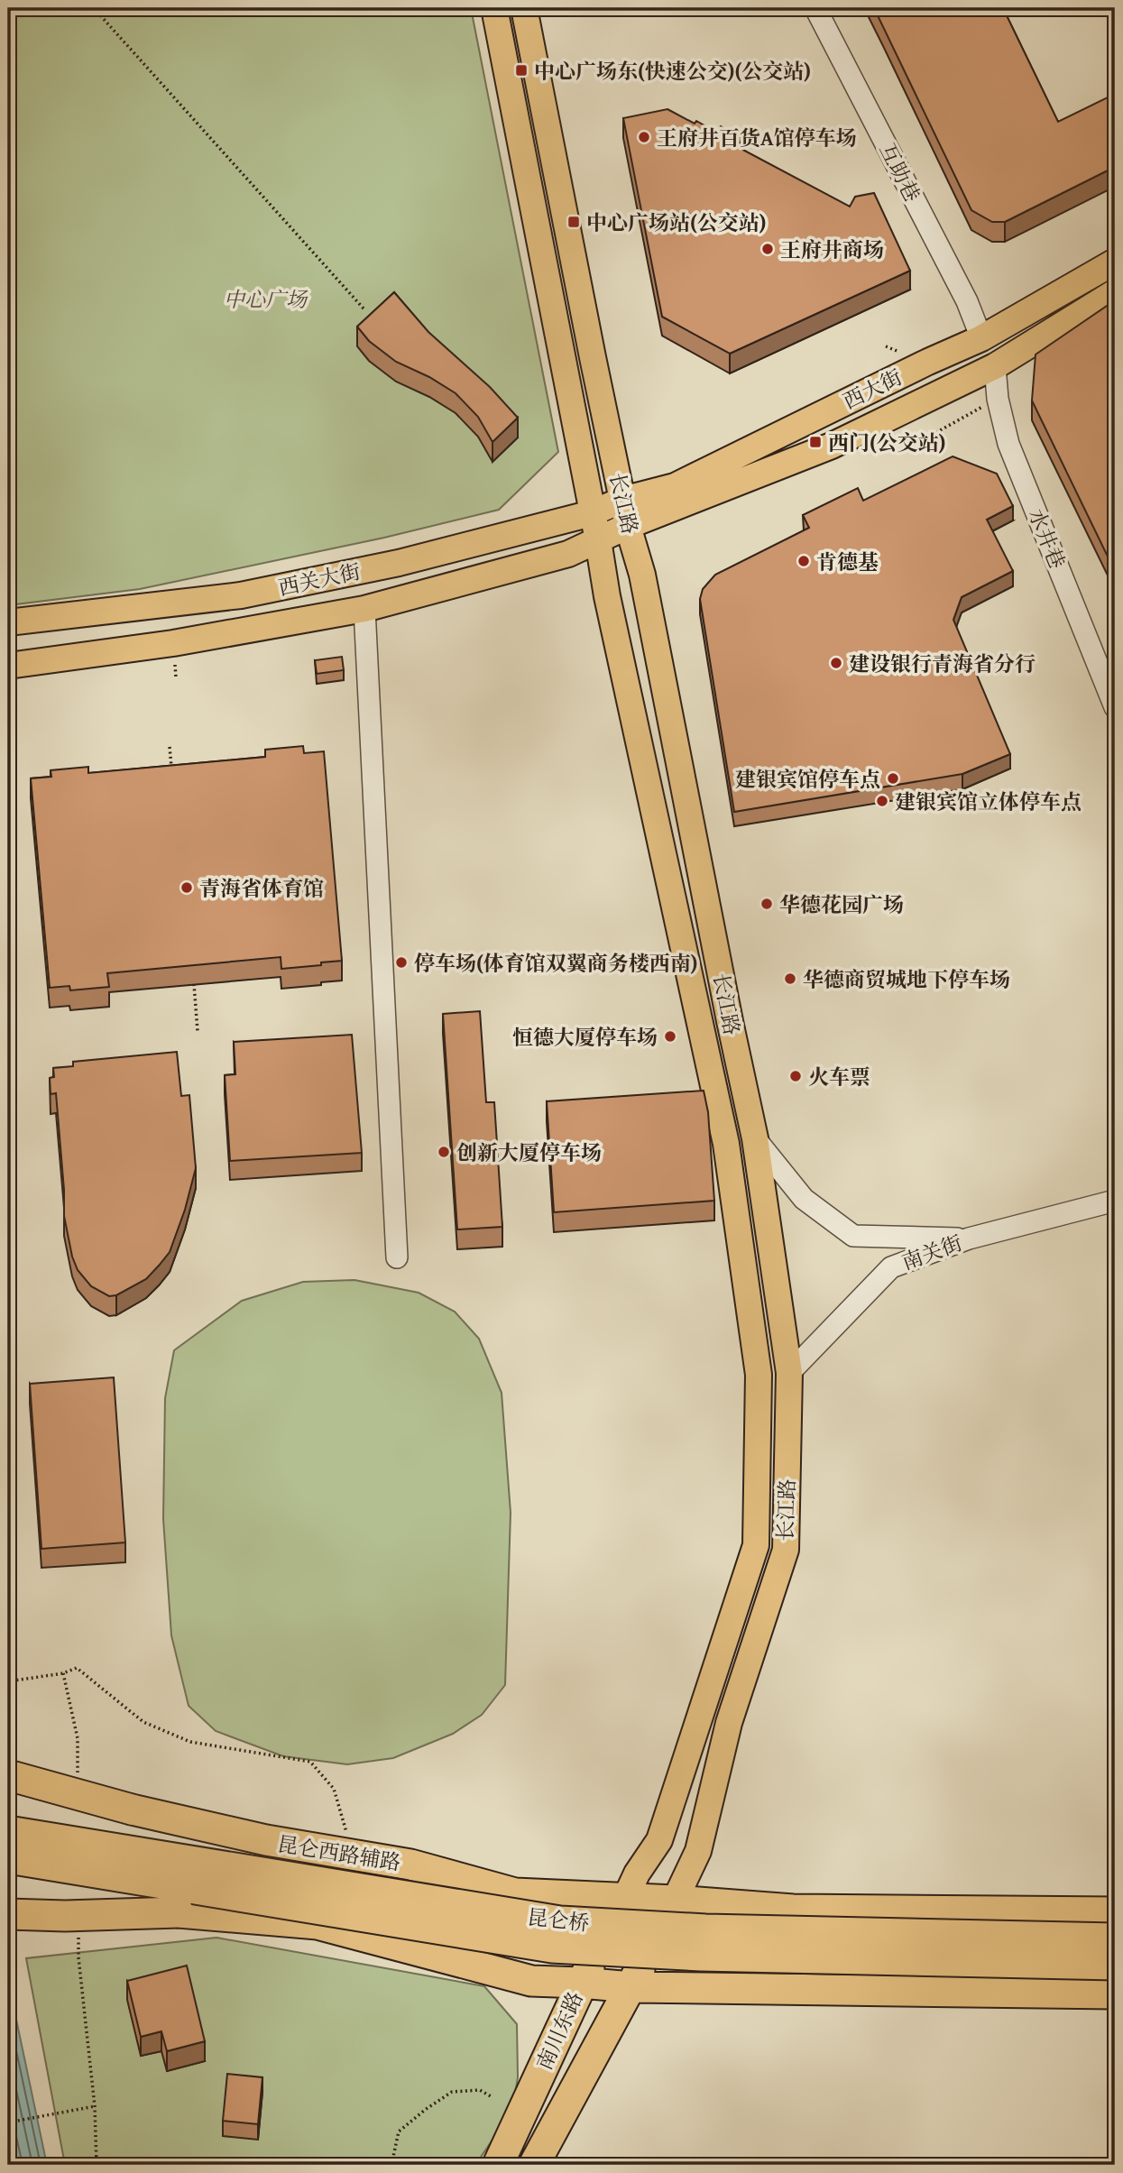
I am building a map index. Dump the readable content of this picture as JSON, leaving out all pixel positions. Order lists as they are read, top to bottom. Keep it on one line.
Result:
{"streets":{"highway":["长江路","昆仑西路辅路","昆仑桥","南川东路"],"main road":["西大街","西关大街"],"street":["互助巷","水井巷","南关街"]},"crossings":[["互助巷","西大街"],["西大街","长江路"],["西大街","水井巷"],["西大街","西关大街"],["长江路","西关大街"],["长江路","南关街"],["长江路","昆仑西路辅路"],["长江路","南川东路"],["昆仑西路辅路","南川东路"]],"parks":["中心广场"],"places":{"transit":["中心广场东(快速公交)(公交站)","中心广场站(公交站)","西门(公交站)"],"other":["王府井百货A馆停车场","王府井商场","肯德基","建设银行青海省分行","建银宾馆停车点","建银宾馆立体停车点","青海省体育馆","华德花园广场","停车场(体育馆双翼商务楼西南)","华德商贸城地下停车场","恒德大厦停车场","火车票","创新大厦停车场"]}}
